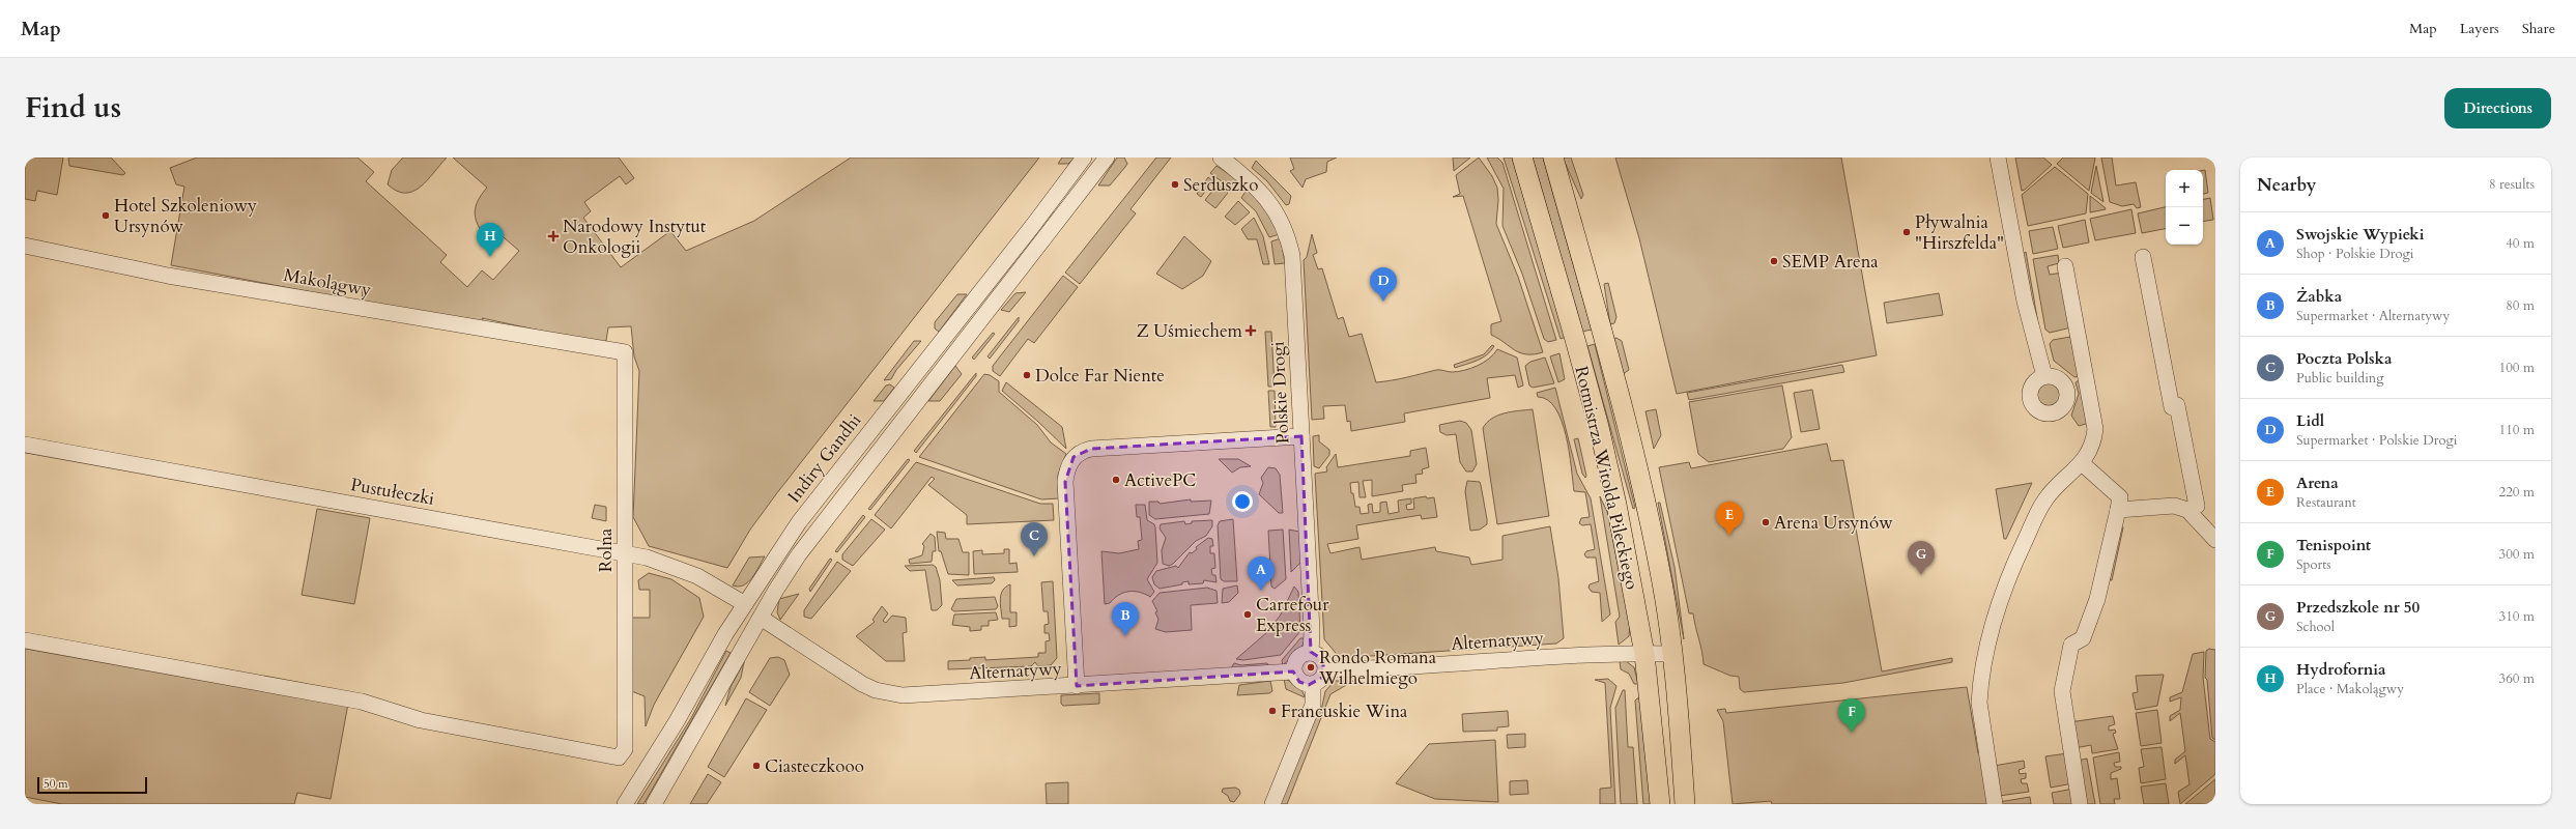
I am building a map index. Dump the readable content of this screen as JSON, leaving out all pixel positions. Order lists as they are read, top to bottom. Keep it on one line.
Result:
{"streets":{"main road":["Rotmistrza Witolda Pileckiego"],"street":["Makolągwy","Polskie Drogi","Indiry Gandhi","Pustułeczki","Rolna","Alternatywy"]},"crossings":[["Makolągwy","Rolna"],["Polskie Drogi","Alternatywy"],["Indiry Gandhi","Pustułeczki"],["Rotmistrza Witolda Pileckiego","Alternatywy"],["Pustułeczki","Rolna"]],"places":{"other":["Serduszko","Hotel Szkoleniowy Ursynów","Pływalnia \"Hirszfelda\"","SEMP Arena","Dolce Far Niente","ActivePC","Arena Ursynów","Carrefour Express","Rondo Romana Wilhelmiego","Francuskie Wina","Ciasteczkooo"],"health":["Narodowy Instytut Onkologii","Z Uśmiechem"]},"scale_bar":"50 m","page":{"header":"Map","nav":["Map","Layers","Share"],"title":"Find us","buttons":"Directions","heading":["Nearby","8 results"],"map_buttons":["+","−"],"list":[{"mark":"A","name":"Swojskie Wypieki","note":"Shop · Polskie Drogi","value":"40 m"},{"mark":"B","name":"Żabka","note":"Supermarket · Alternatywy","value":"80 m"},{"mark":"C","name":"Poczta Polska","note":"Public building","value":"100 m"},{"mark":"D","name":"Lidl","note":"Supermarket · Polskie Drogi","value":"110 m"},{"mark":"E","name":"Arena","note":"Restaurant","value":"220 m"},{"mark":"F","name":"Tenispoint","note":"Sports","value":"300 m"},{"mark":"G","name":"Przedszkole nr 50","note":"School","value":"310 m"},{"mark":"H","name":"Hydrofornia","note":"Place · Makolągwy","value":"360 m"}],"pins":["H","D","E","C","G","A","B","F"],"scale":"50 m"}}
